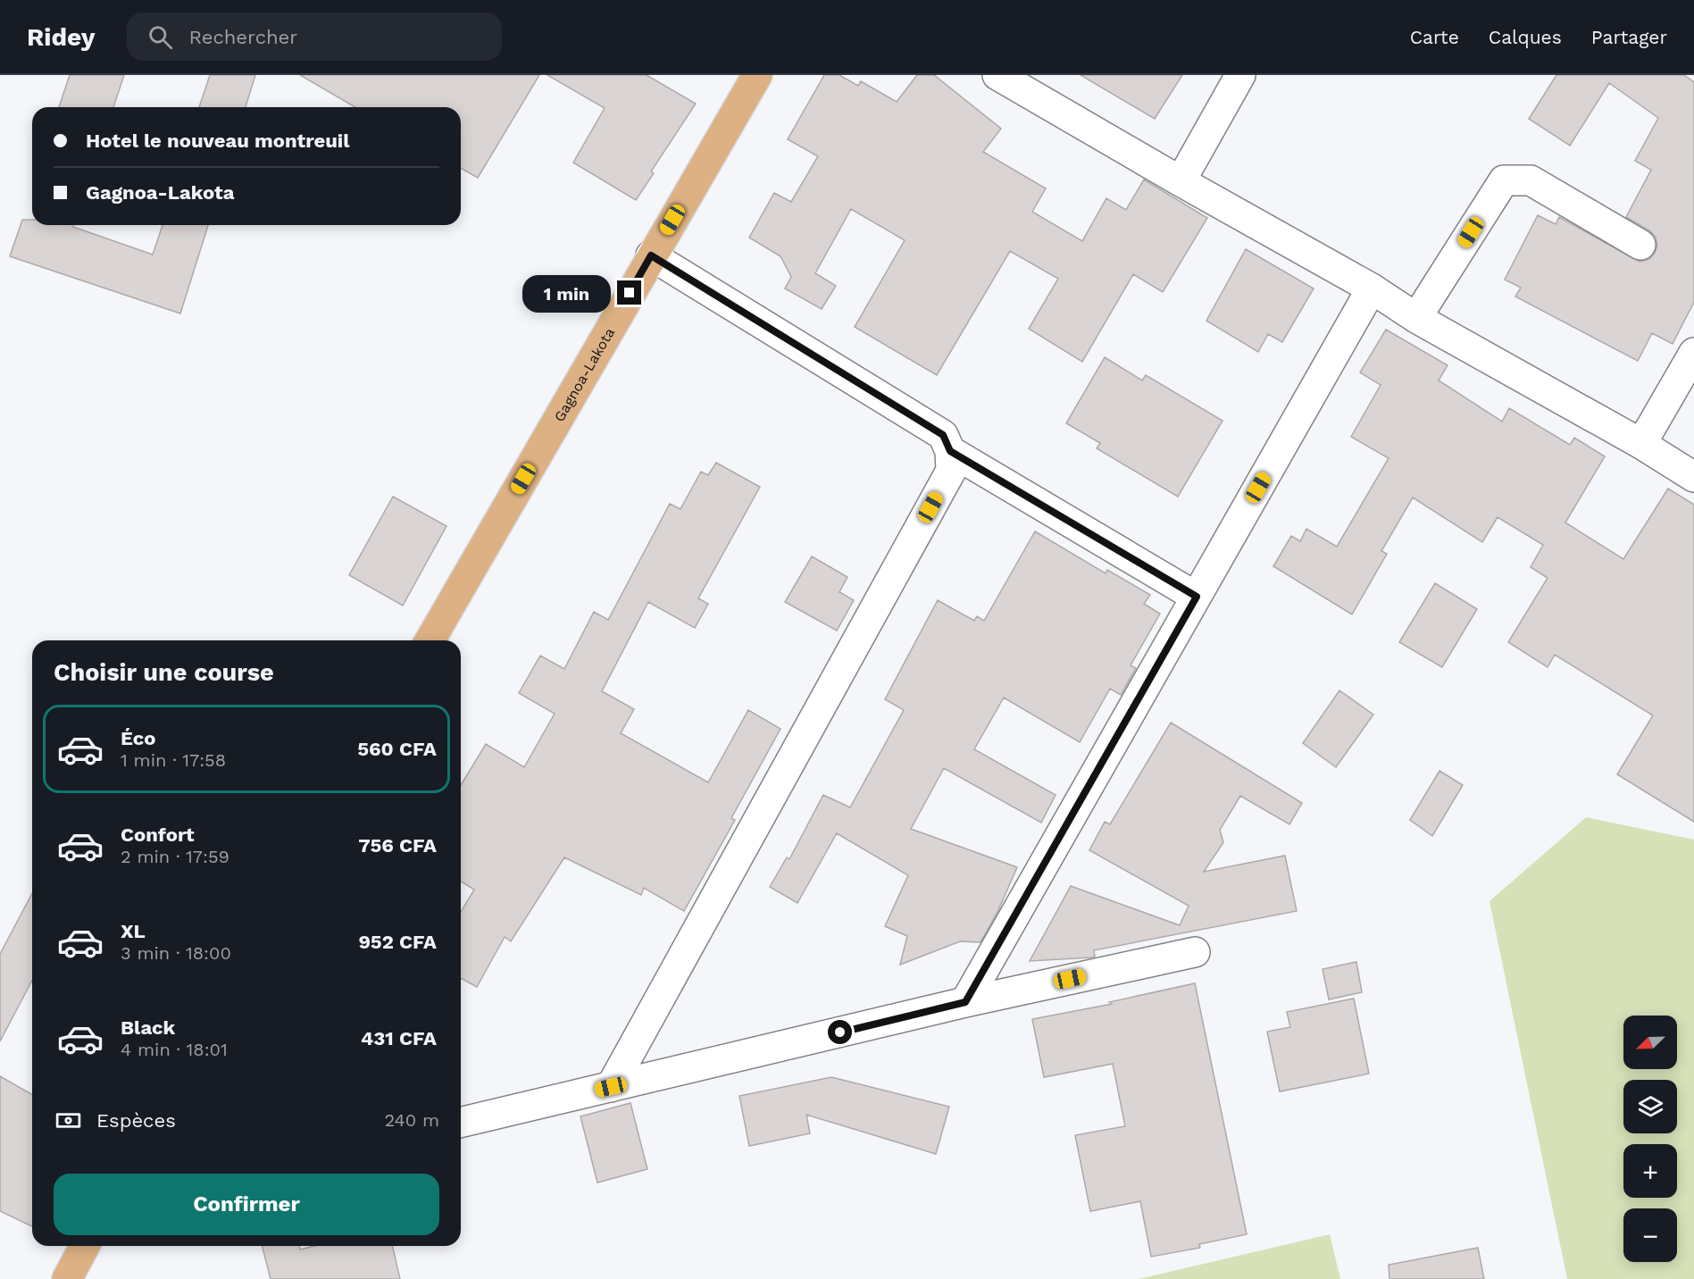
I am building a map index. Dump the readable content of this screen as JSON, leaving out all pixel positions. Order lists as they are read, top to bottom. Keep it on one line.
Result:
{"streets":{"main road":["Gagnoa-Lakota"]},"north":"bottom left","page":{"header":"Ridey","search":"Rechercher","nav":["Carte","Calques","Partager"],"banner":["Hotel le nouveau montreuil","Gagnoa-Lakota"],"bubble":"1 min","heading":"Choisir une course","list":[{"name":"Éco","note":"1 min · 17:58","value":"560 CFA"},{"name":"Confort","note":"2 min · 17:59","value":"756 CFA"},{"name":"XL","note":"3 min · 18:00","value":"952 CFA"},{"name":"Black","note":"4 min · 18:01","value":"431 CFA"}],"map_buttons":["+","−"],"pay":["Espèces","240 m"],"buttons":"Confirmer"}}
